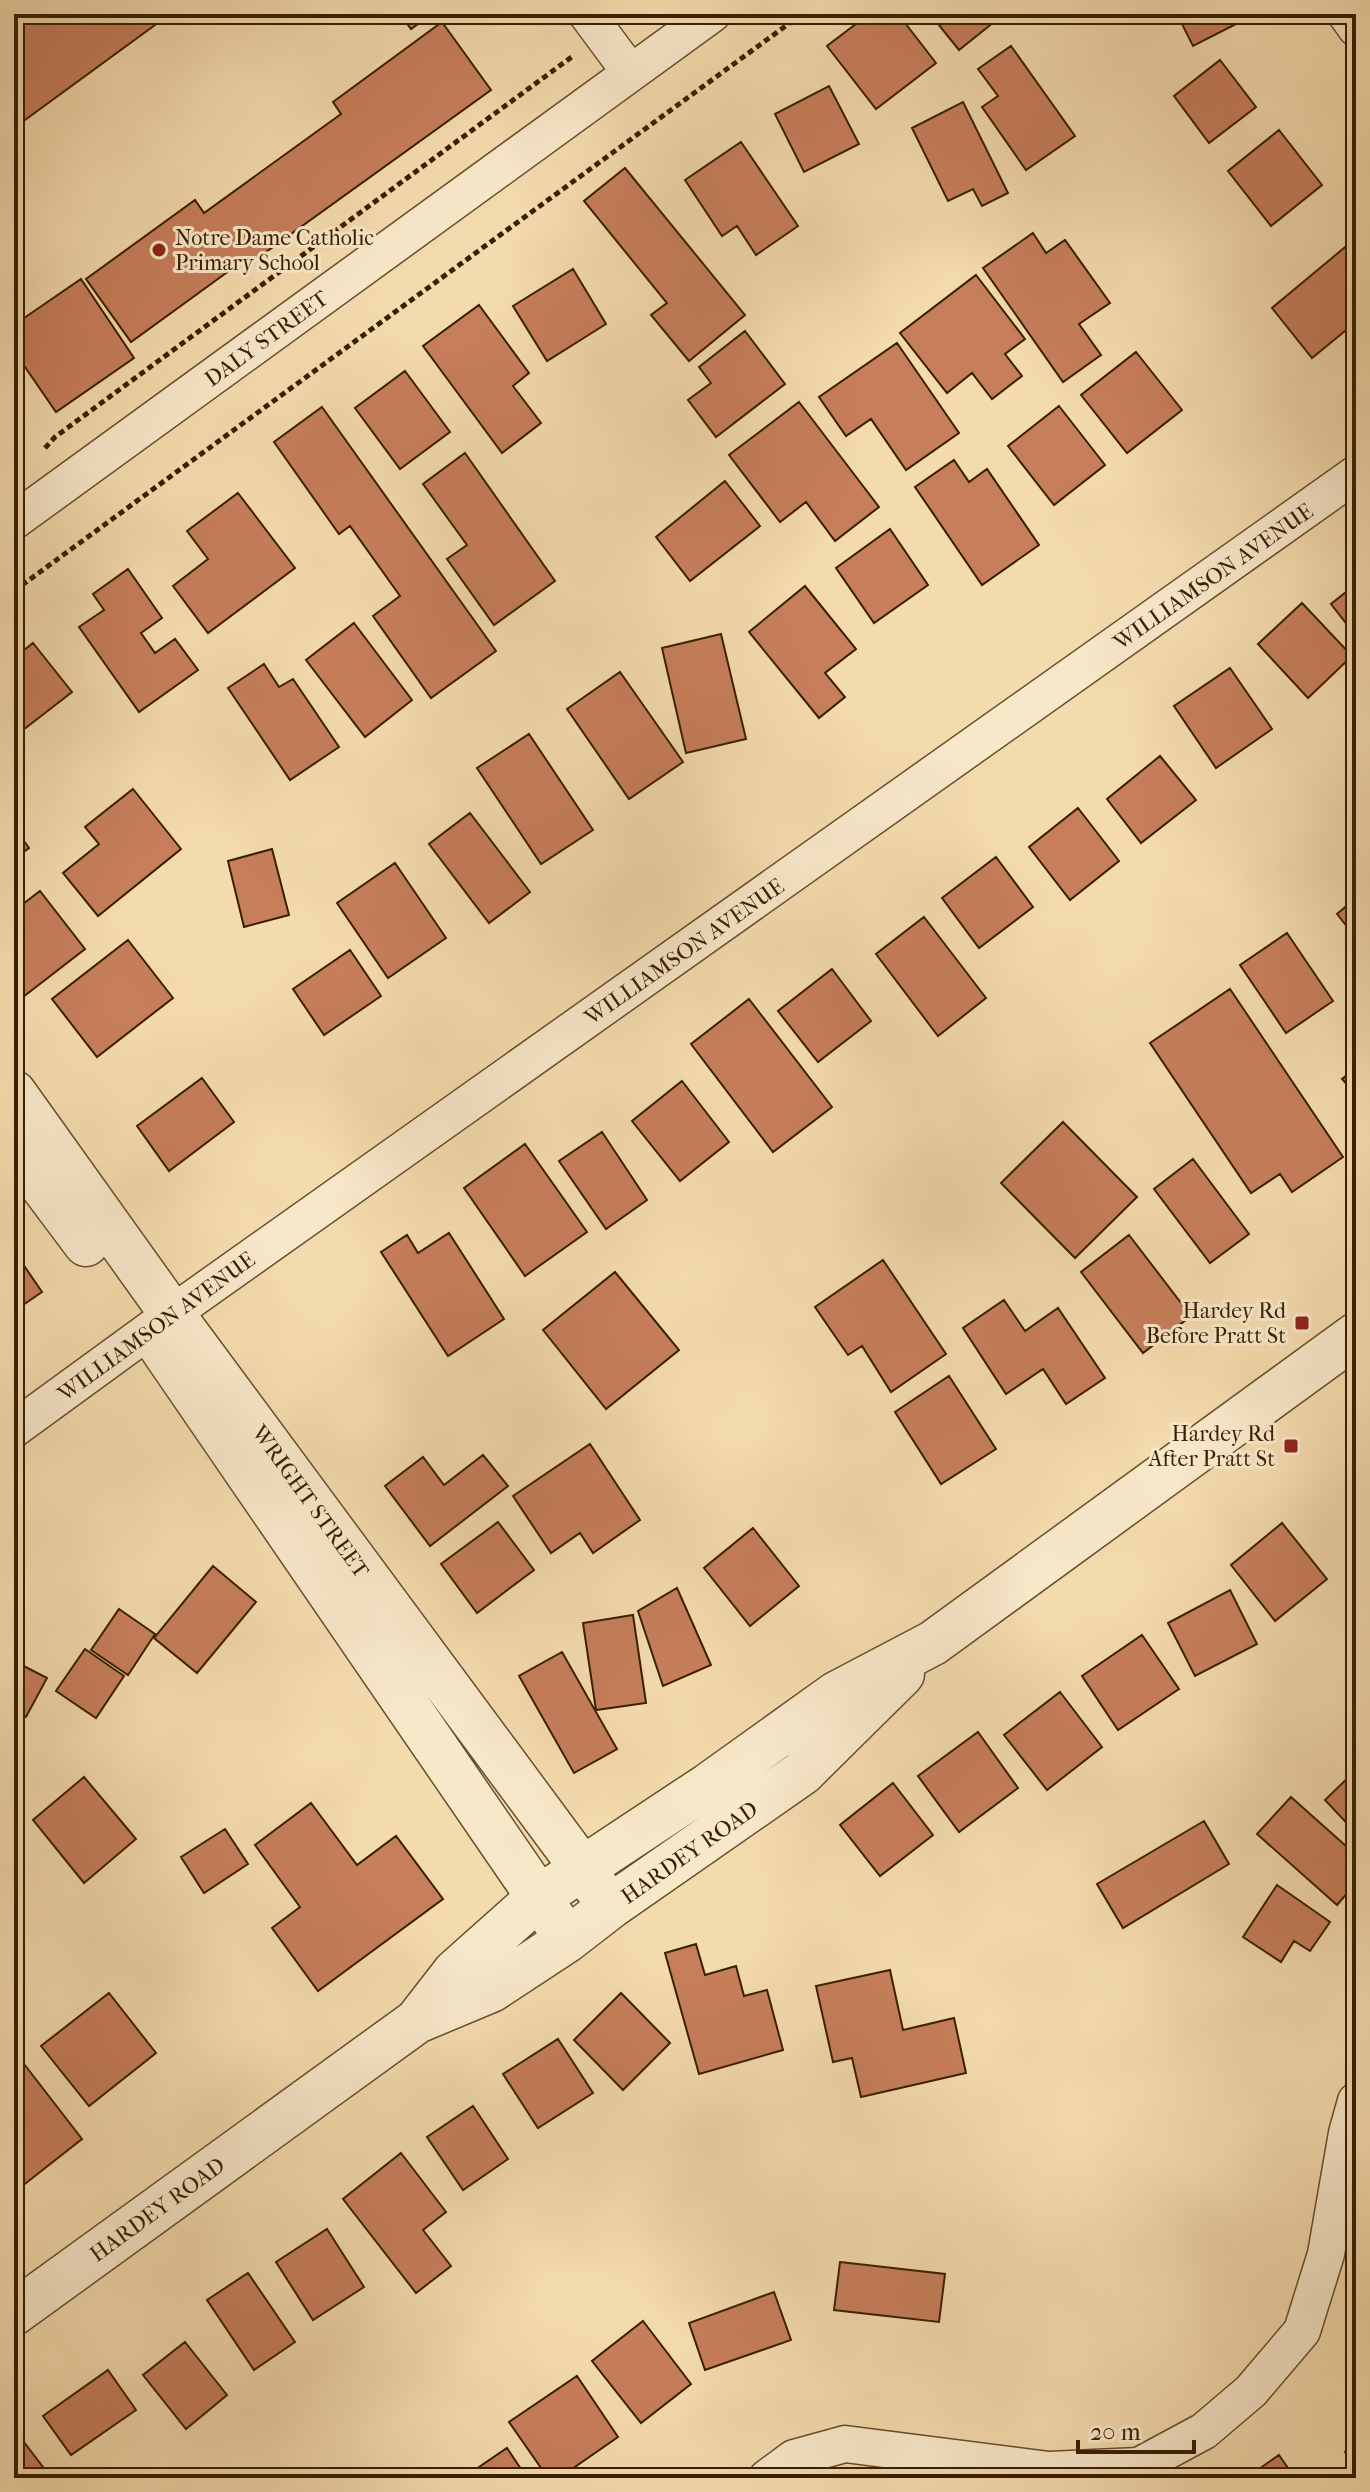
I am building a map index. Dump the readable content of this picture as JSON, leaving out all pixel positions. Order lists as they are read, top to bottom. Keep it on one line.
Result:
{"streets":{"street":["DALY STREET","WILLIAMSON AVENUE","WRIGHT STREET","HARDEY ROAD"]},"crossings":[["WILLIAMSON AVENUE","WRIGHT STREET"],["WRIGHT STREET","HARDEY ROAD"]],"places":{"other":["Notre Dame Catholic Primary School"],"transit":["Hardey Rd Before Pratt St","Hardey Rd After Pratt St"]},"scale_bar":"20 m"}
